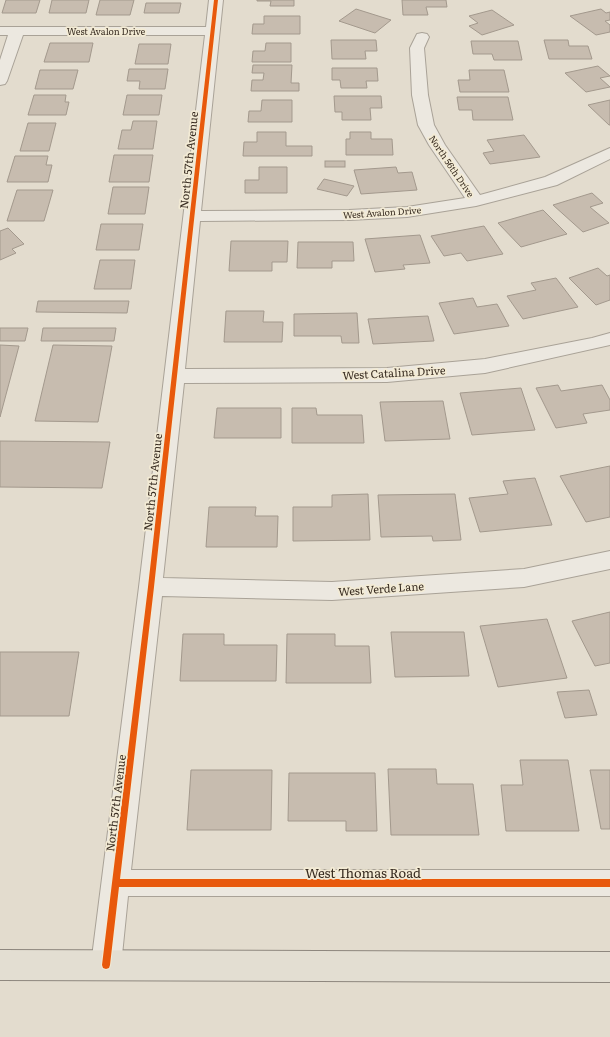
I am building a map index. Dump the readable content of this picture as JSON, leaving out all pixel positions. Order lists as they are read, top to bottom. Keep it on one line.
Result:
{"streets":{"street":["West Avalon Drive","North 57th Avenue","North 56th Drive","West Catalina Drive","West Verde Lane","West Thomas Road"]},"crossings":[["West Avalon Drive","North 57th Avenue"],["West Avalon Drive","North 56th Drive"],["North 57th Avenue","West Catalina Drive"],["North 57th Avenue","West Verde Lane"],["North 57th Avenue","West Thomas Road"]]}
